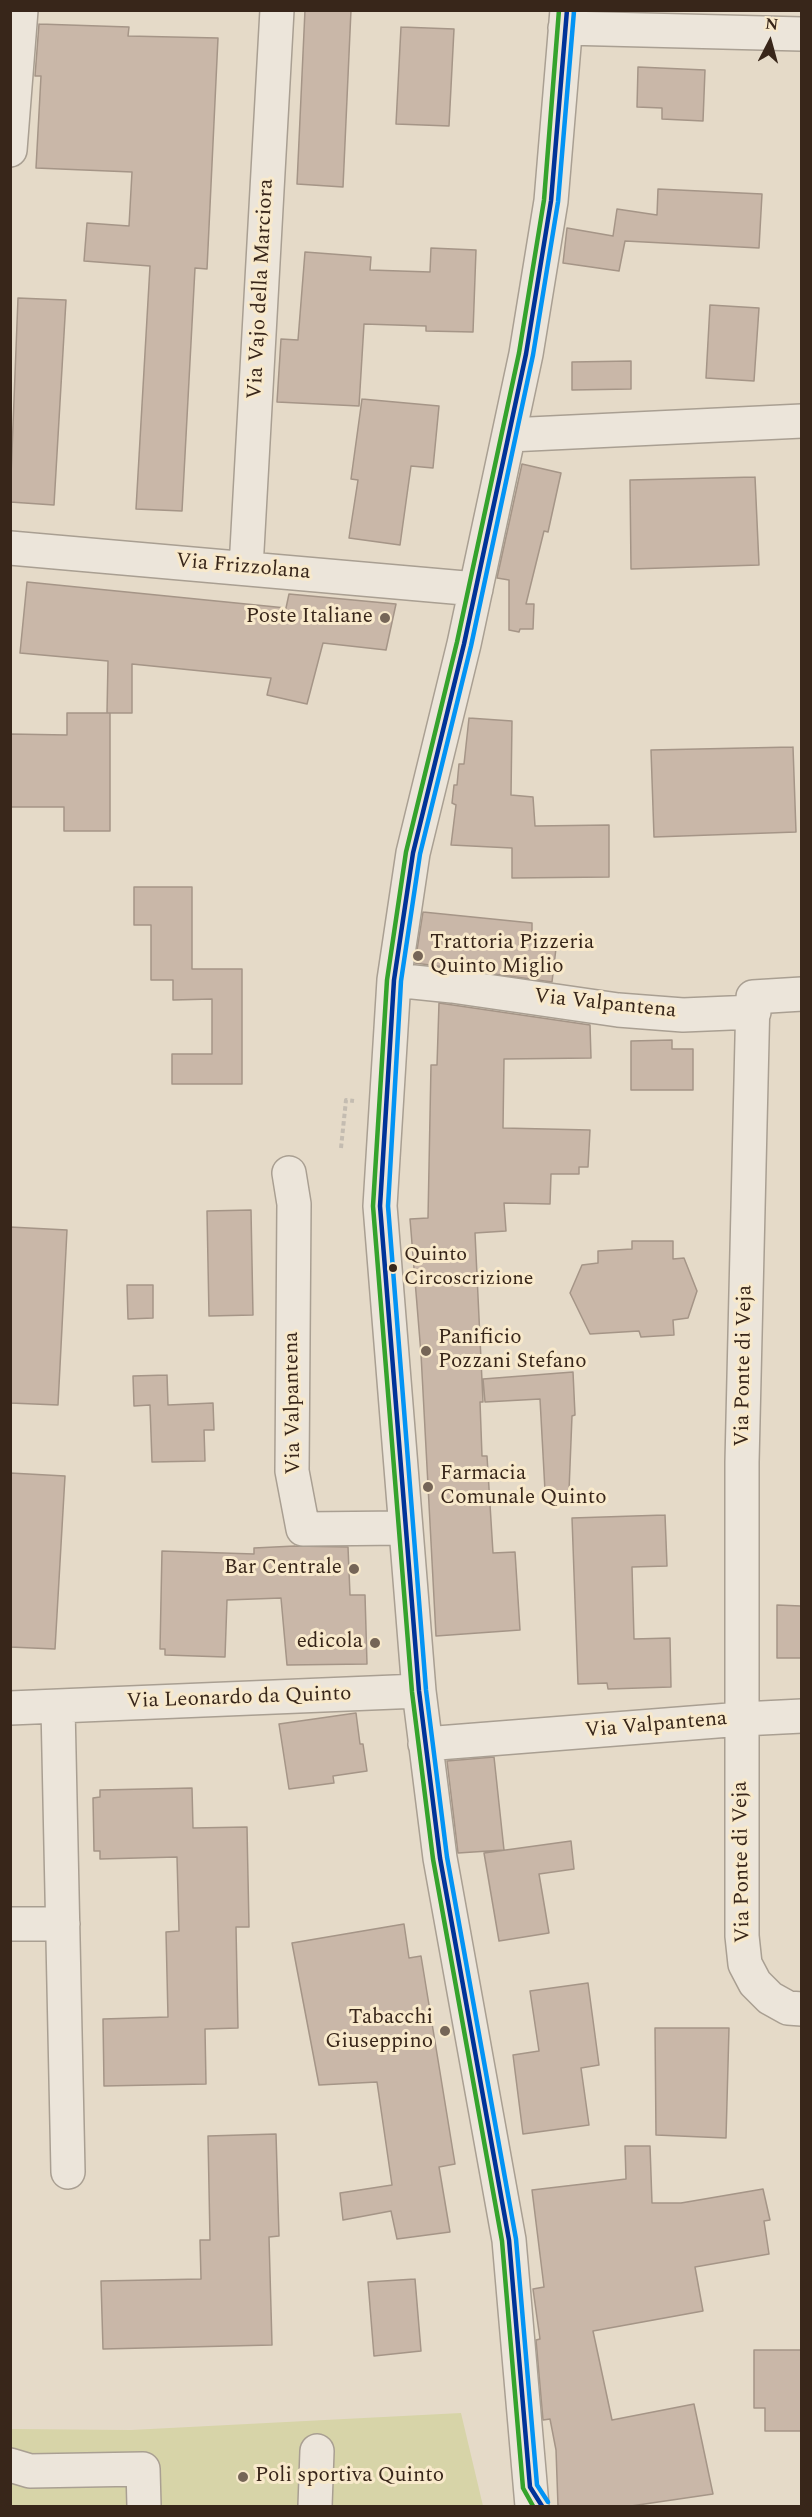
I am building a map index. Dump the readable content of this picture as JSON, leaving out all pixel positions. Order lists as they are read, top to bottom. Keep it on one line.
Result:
{"streets":{"street":["Via Vajo della Marciora","Via Frizzolana","Via Valpantena","Via Ponte di Veja","Via Leonardo da Quinto"]},"crossings":[["Via Vajo della Marciora","Via Frizzolana"],["Via Valpantena","Via Ponte di Veja"]],"places":["Poste Italiane","Trattoria Pizzeria Quinto Miglio","Quinto Circoscrizione","Panificio Pozzani Stefano","Farmacia Comunale Quinto","Bar Centrale","edicola","Tabacchi Giuseppino","Poli sportiva Quinto"],"north":"top"}
